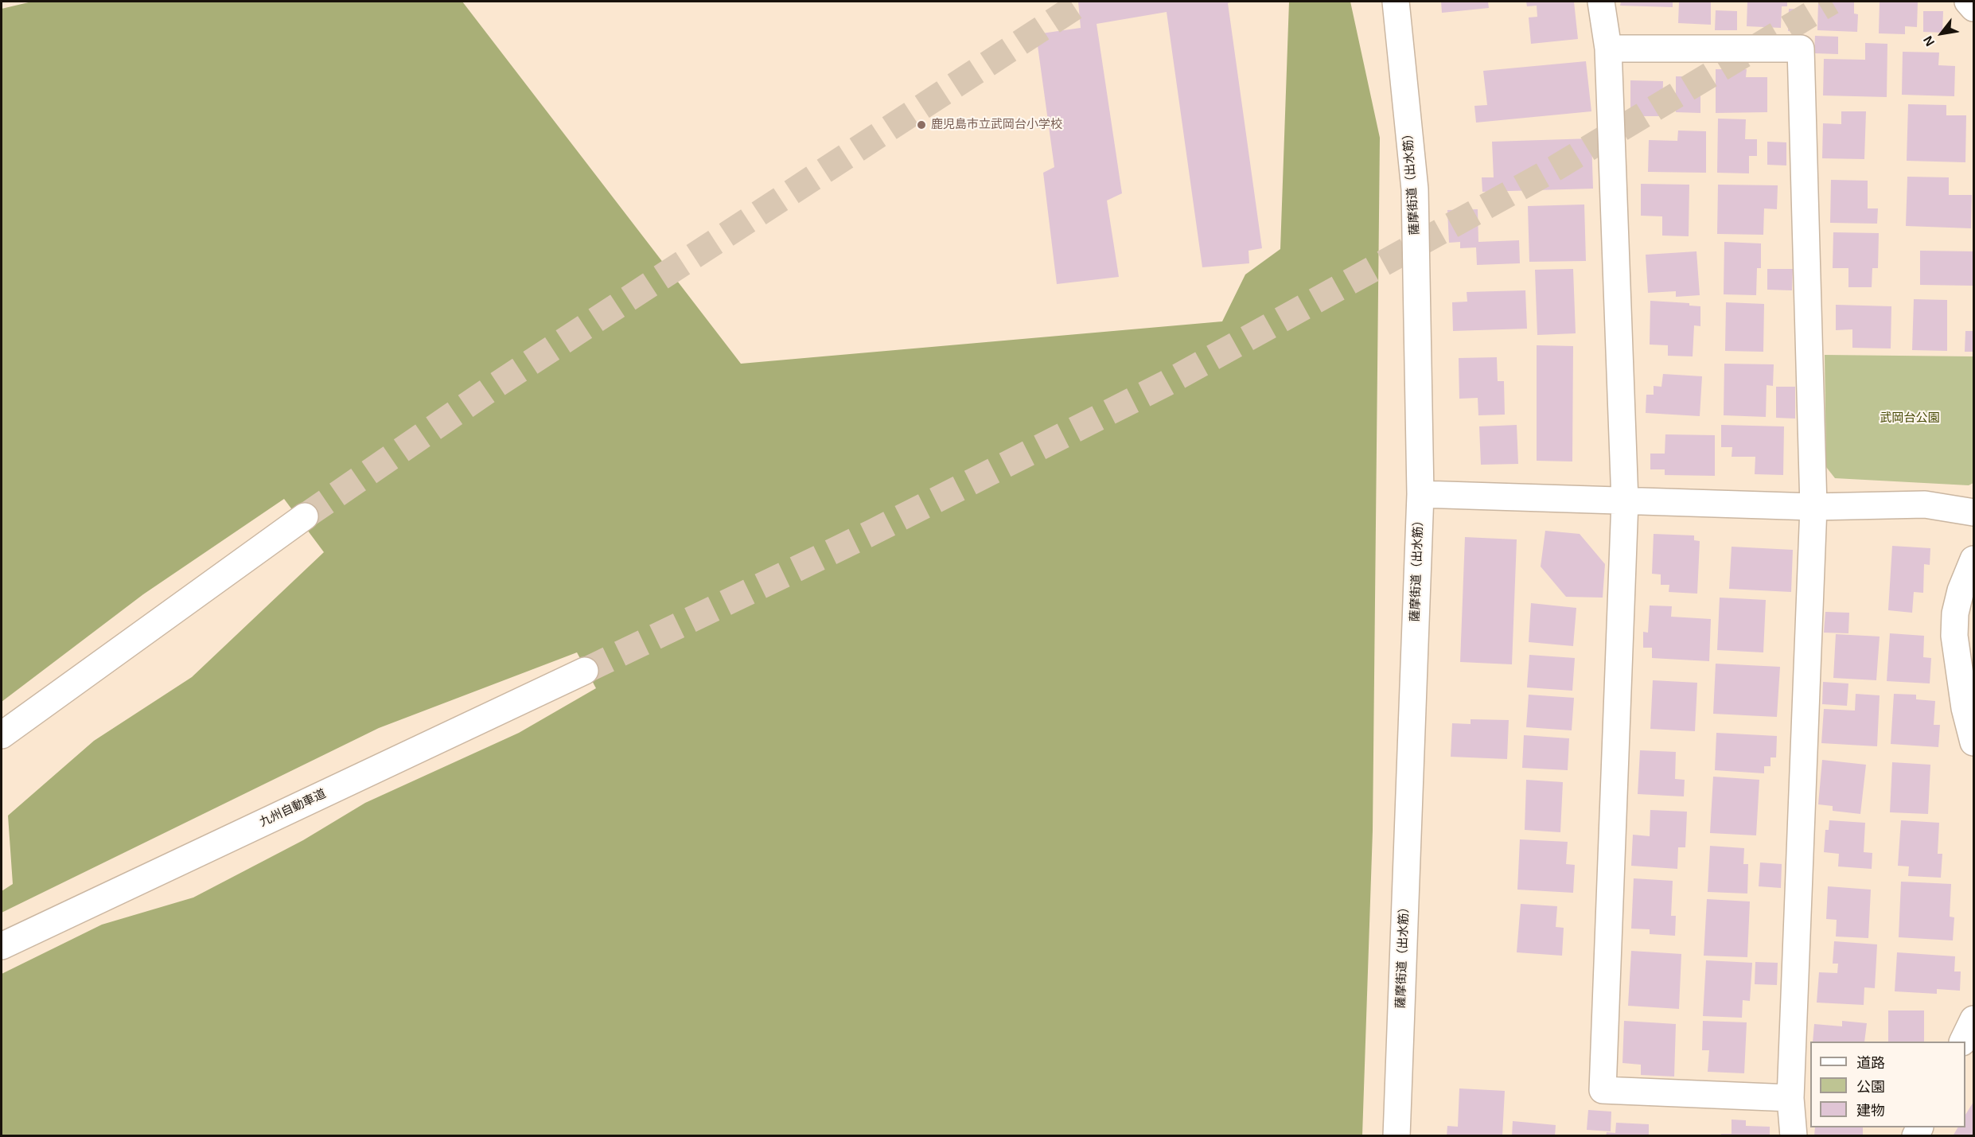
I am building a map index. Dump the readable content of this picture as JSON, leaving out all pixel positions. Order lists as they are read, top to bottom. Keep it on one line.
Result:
{"streets":{"main road":["薩摩街道（出水筋）","九州自動車道"]},"parks":["武岡台公園"],"places":["鹿児島市立武岡台小学校"],"legend":["道路","公園","建物"],"north":"bottom left"}
